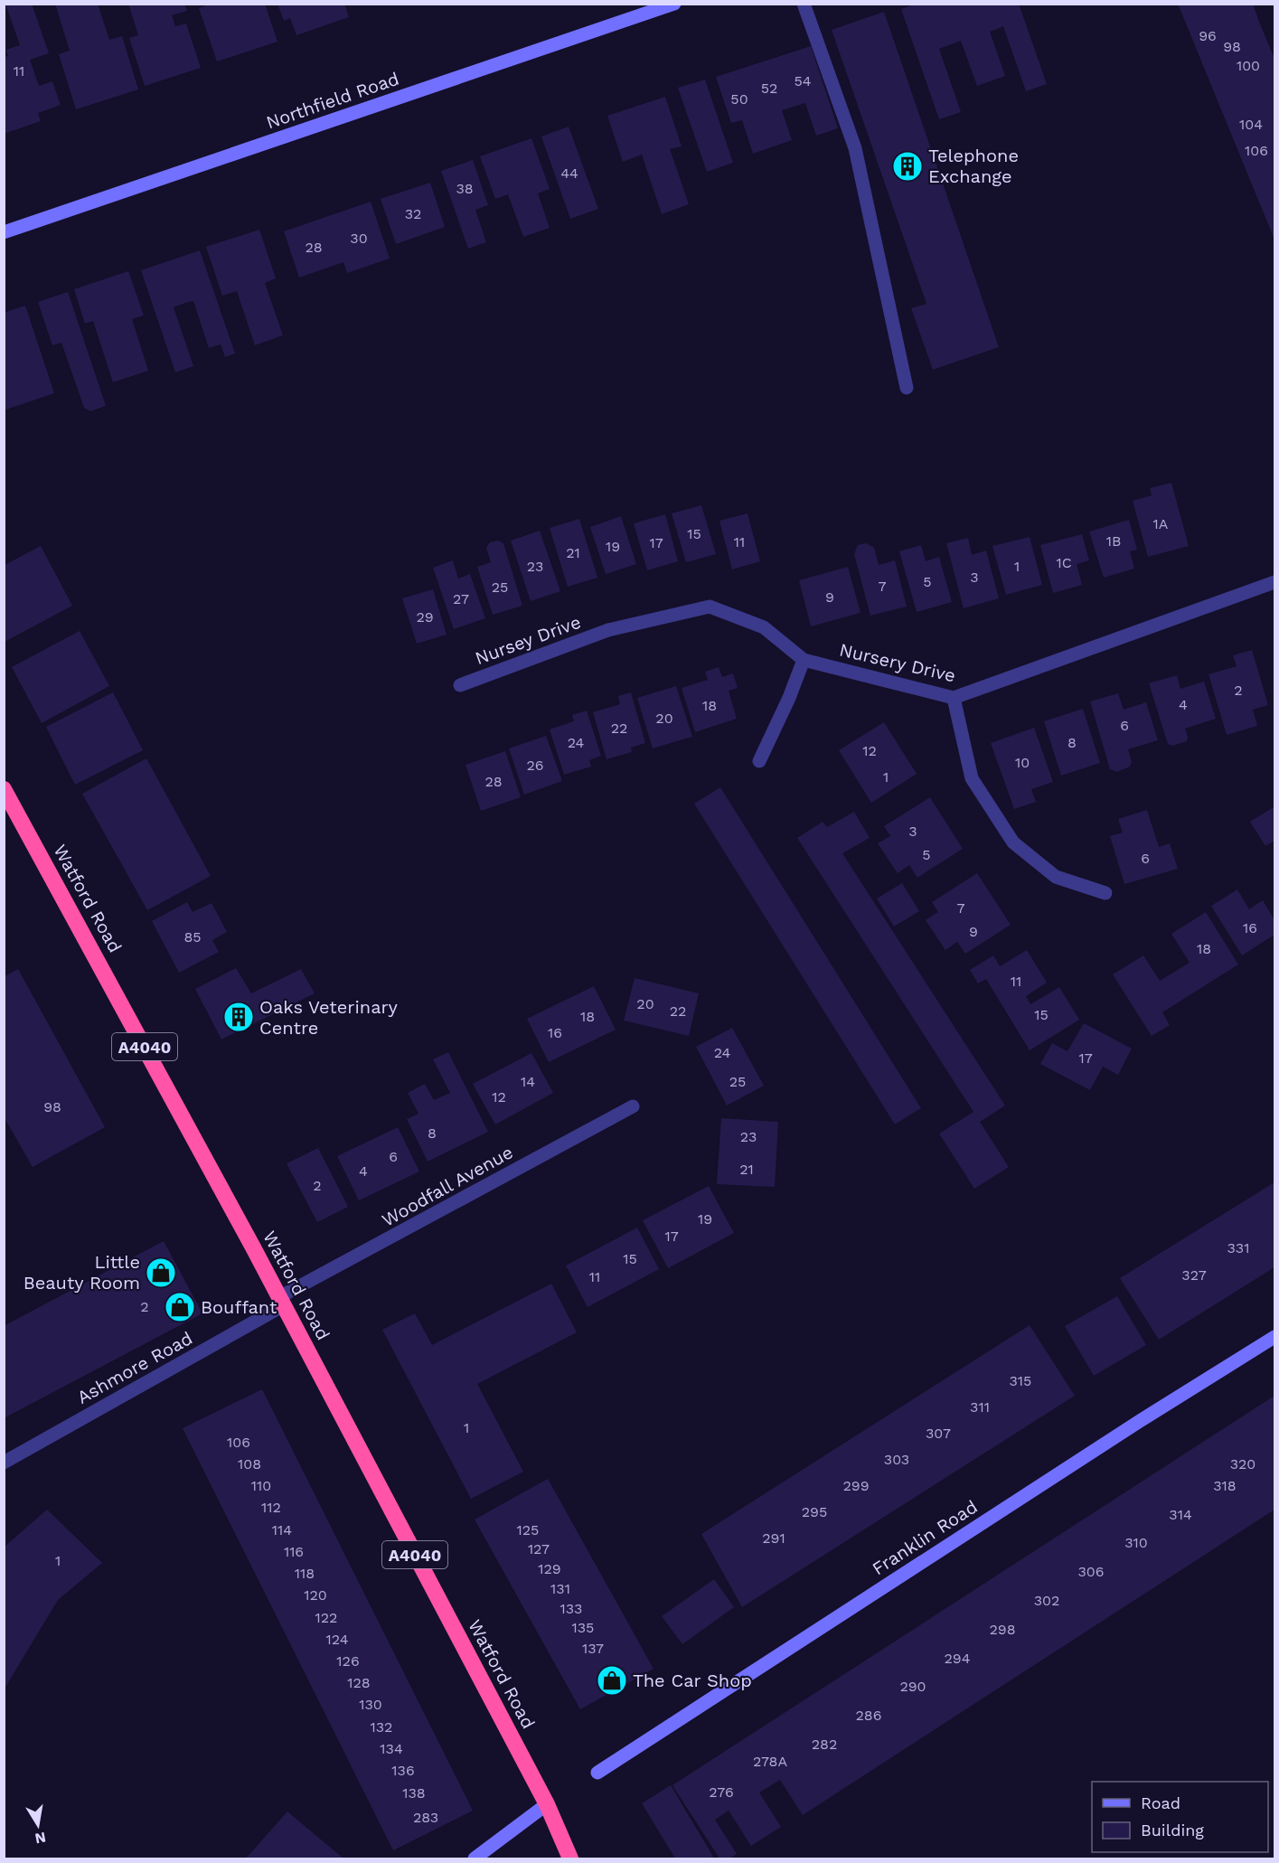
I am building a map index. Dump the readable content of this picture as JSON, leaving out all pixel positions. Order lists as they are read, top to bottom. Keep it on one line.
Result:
{"streets":{"highway":["Watford Road","A4040"],"street":["Northfield Road","Nursey Drive","Nursery Drive","Woodfall Avenue","Ashmore Road","Franklin Road"]},"crossings":[["Nursey Drive","Nursery Drive"],["Watford Road","A4040"],["Watford Road","Woodfall Avenue"],["Watford Road","Ashmore Road"],["Woodfall Avenue","Ashmore Road"]],"places":{"building":["Telephone Exchange","Oaks Veterinary Centre"],"shop":["Little Beauty Room","Bouffant","The Car Shop"]},"house_numbers":["96","98","100","11","54","52","50","104","106","44","38","32","30","28","1A","15","1B","11","17","19","21","1C","23","1","3","5","7","25","9","27","29","2","4","18","20","6","22","24","8","12","10","26","1","28","3","5","6","7","16","9","85","18","11","20","22","15","18","16","24","17","14","25","12","98","8","23","6","21","4","2","19","17","331","15","327","11","2","315","311","1","307","106","303","108","320","110","299","318","112","295","314","114","125","291","310","127","116","1","129","306","118","131","120","302","133","122","135","298","124","137","294","126","128","290","130","286","132","282","134","278A","136","276","138","283"],"legend":["Road","Building"],"north":"bottom"}
